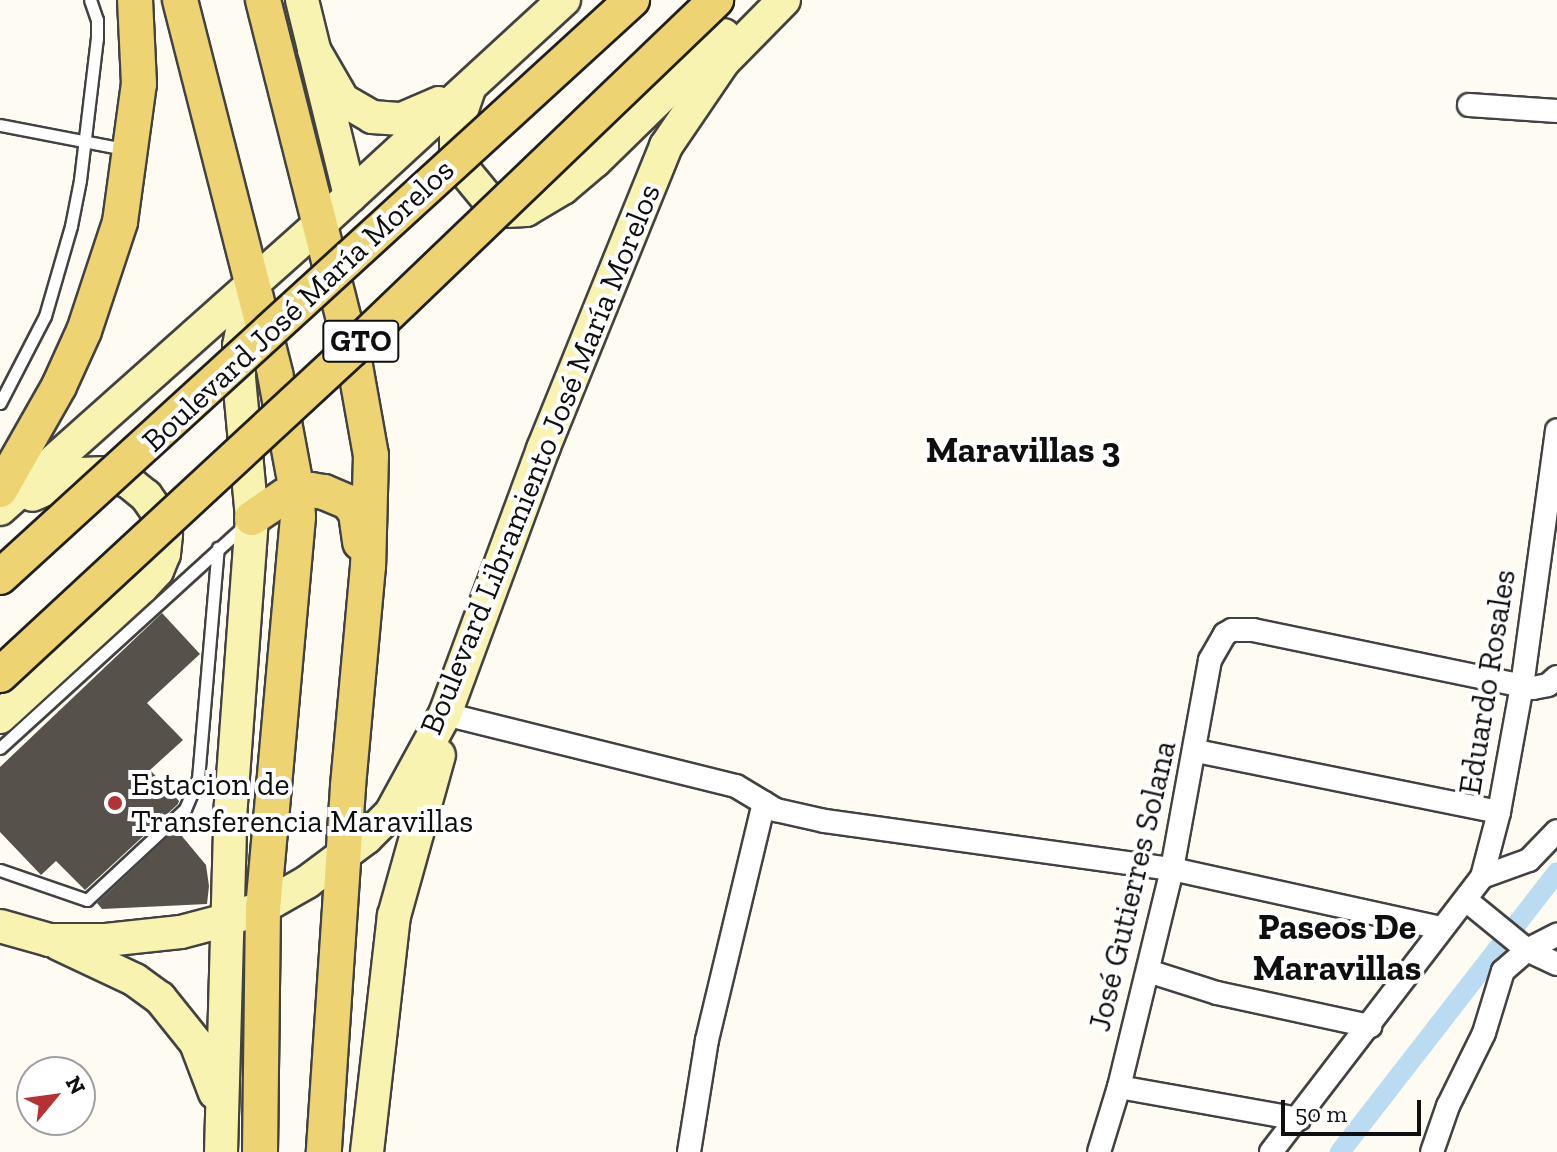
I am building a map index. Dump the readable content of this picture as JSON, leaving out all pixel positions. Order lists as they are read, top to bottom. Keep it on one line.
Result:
{"streets":{"main road":["Boulevard José María Morelos","GTO"],"street":["Boulevard Libramiento José María Morelos","Eduardo Rosales","José Gutierres Solana"]},"crossings":[["Eduardo Rosales","José Gutierres Solana"]],"districts":["Maravillas 3","Paseos De Maravillas"],"places":["Estacion de Transferencia Maravillas"],"scale_bar":"50 m","north":"top right"}
